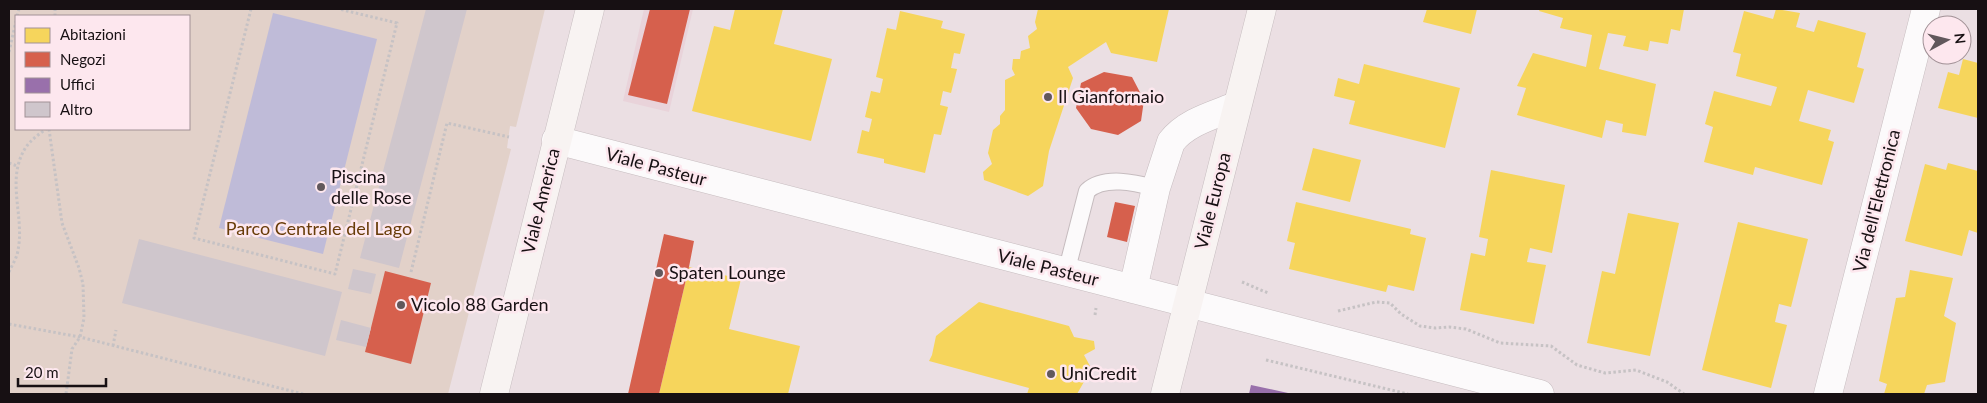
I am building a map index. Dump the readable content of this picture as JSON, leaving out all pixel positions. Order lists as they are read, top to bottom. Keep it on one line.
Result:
{"streets":{"street":["Viale Pasteur","Viale America","Viale Europa","Via dell'Elettronica"]},"crossings":[["Viale Pasteur","Viale America"],["Viale Pasteur","Viale Europa"]],"parks":["Parco Centrale del Lago"],"places":["Il Gianfornaio","Piscina delle Rose","Spaten Lounge","Vicolo 88 Garden","UniCredit"],"legend":["Abitazioni","Negozi","Uffici","Altro"],"scale_bar":"20 m","north":"right"}
